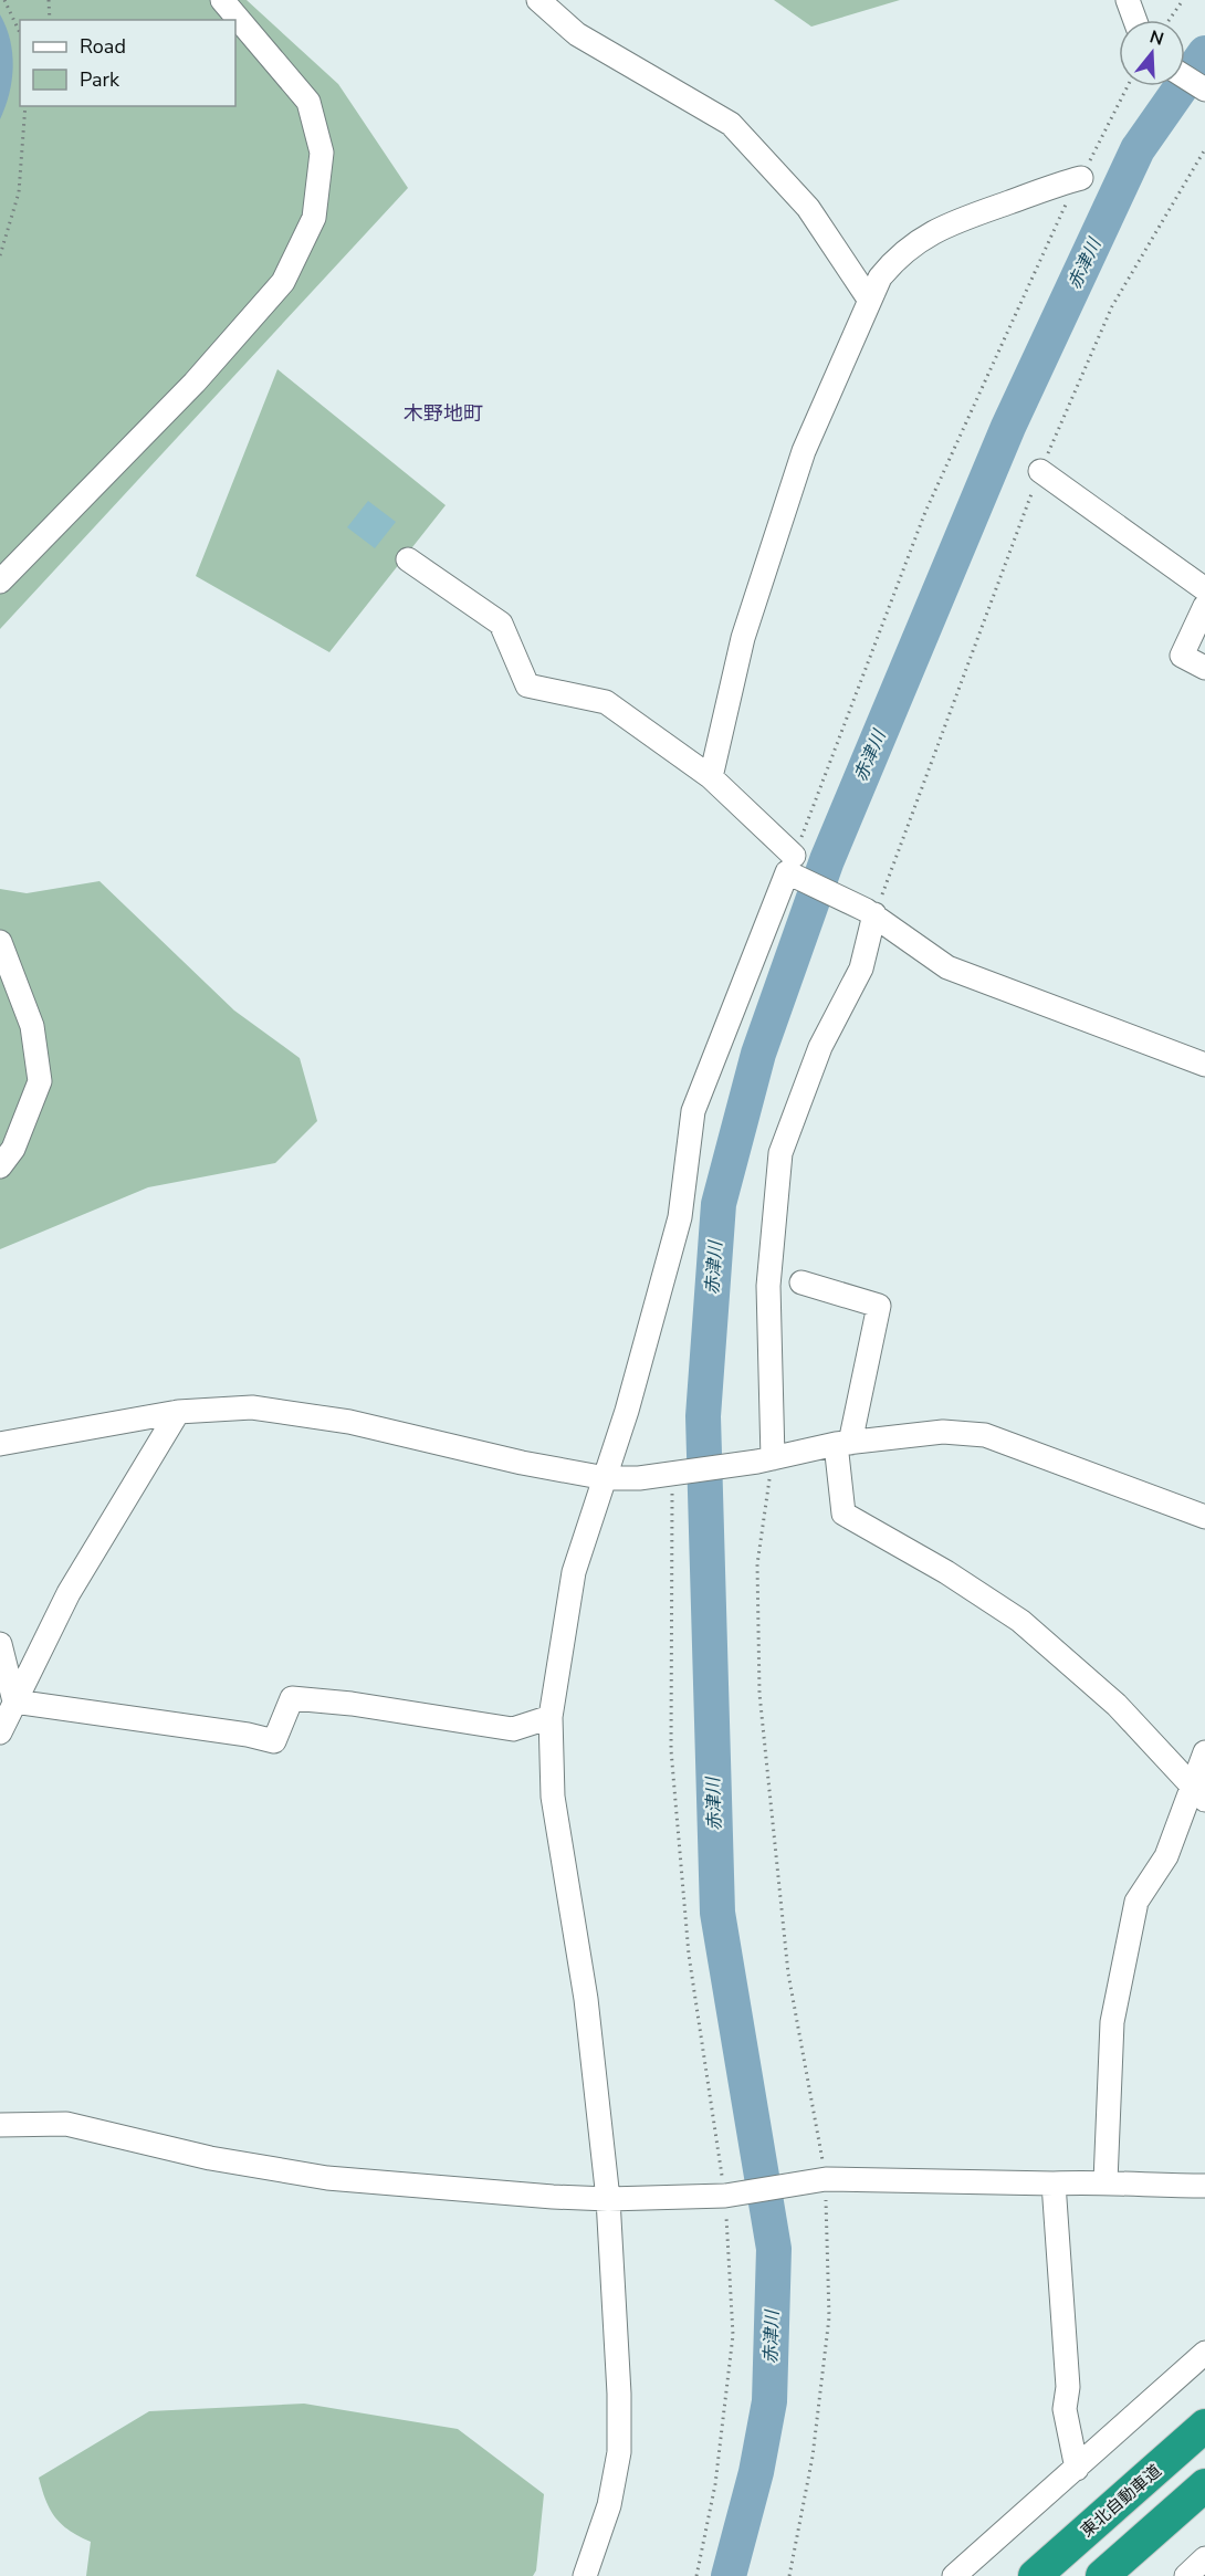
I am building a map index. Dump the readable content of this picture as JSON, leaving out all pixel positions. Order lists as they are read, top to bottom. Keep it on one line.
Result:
{"streets":{"highway":["東北自動車道"]},"districts":["木野地町"],"water":["赤津川"],"legend":["Road","Park"],"north":"top"}
